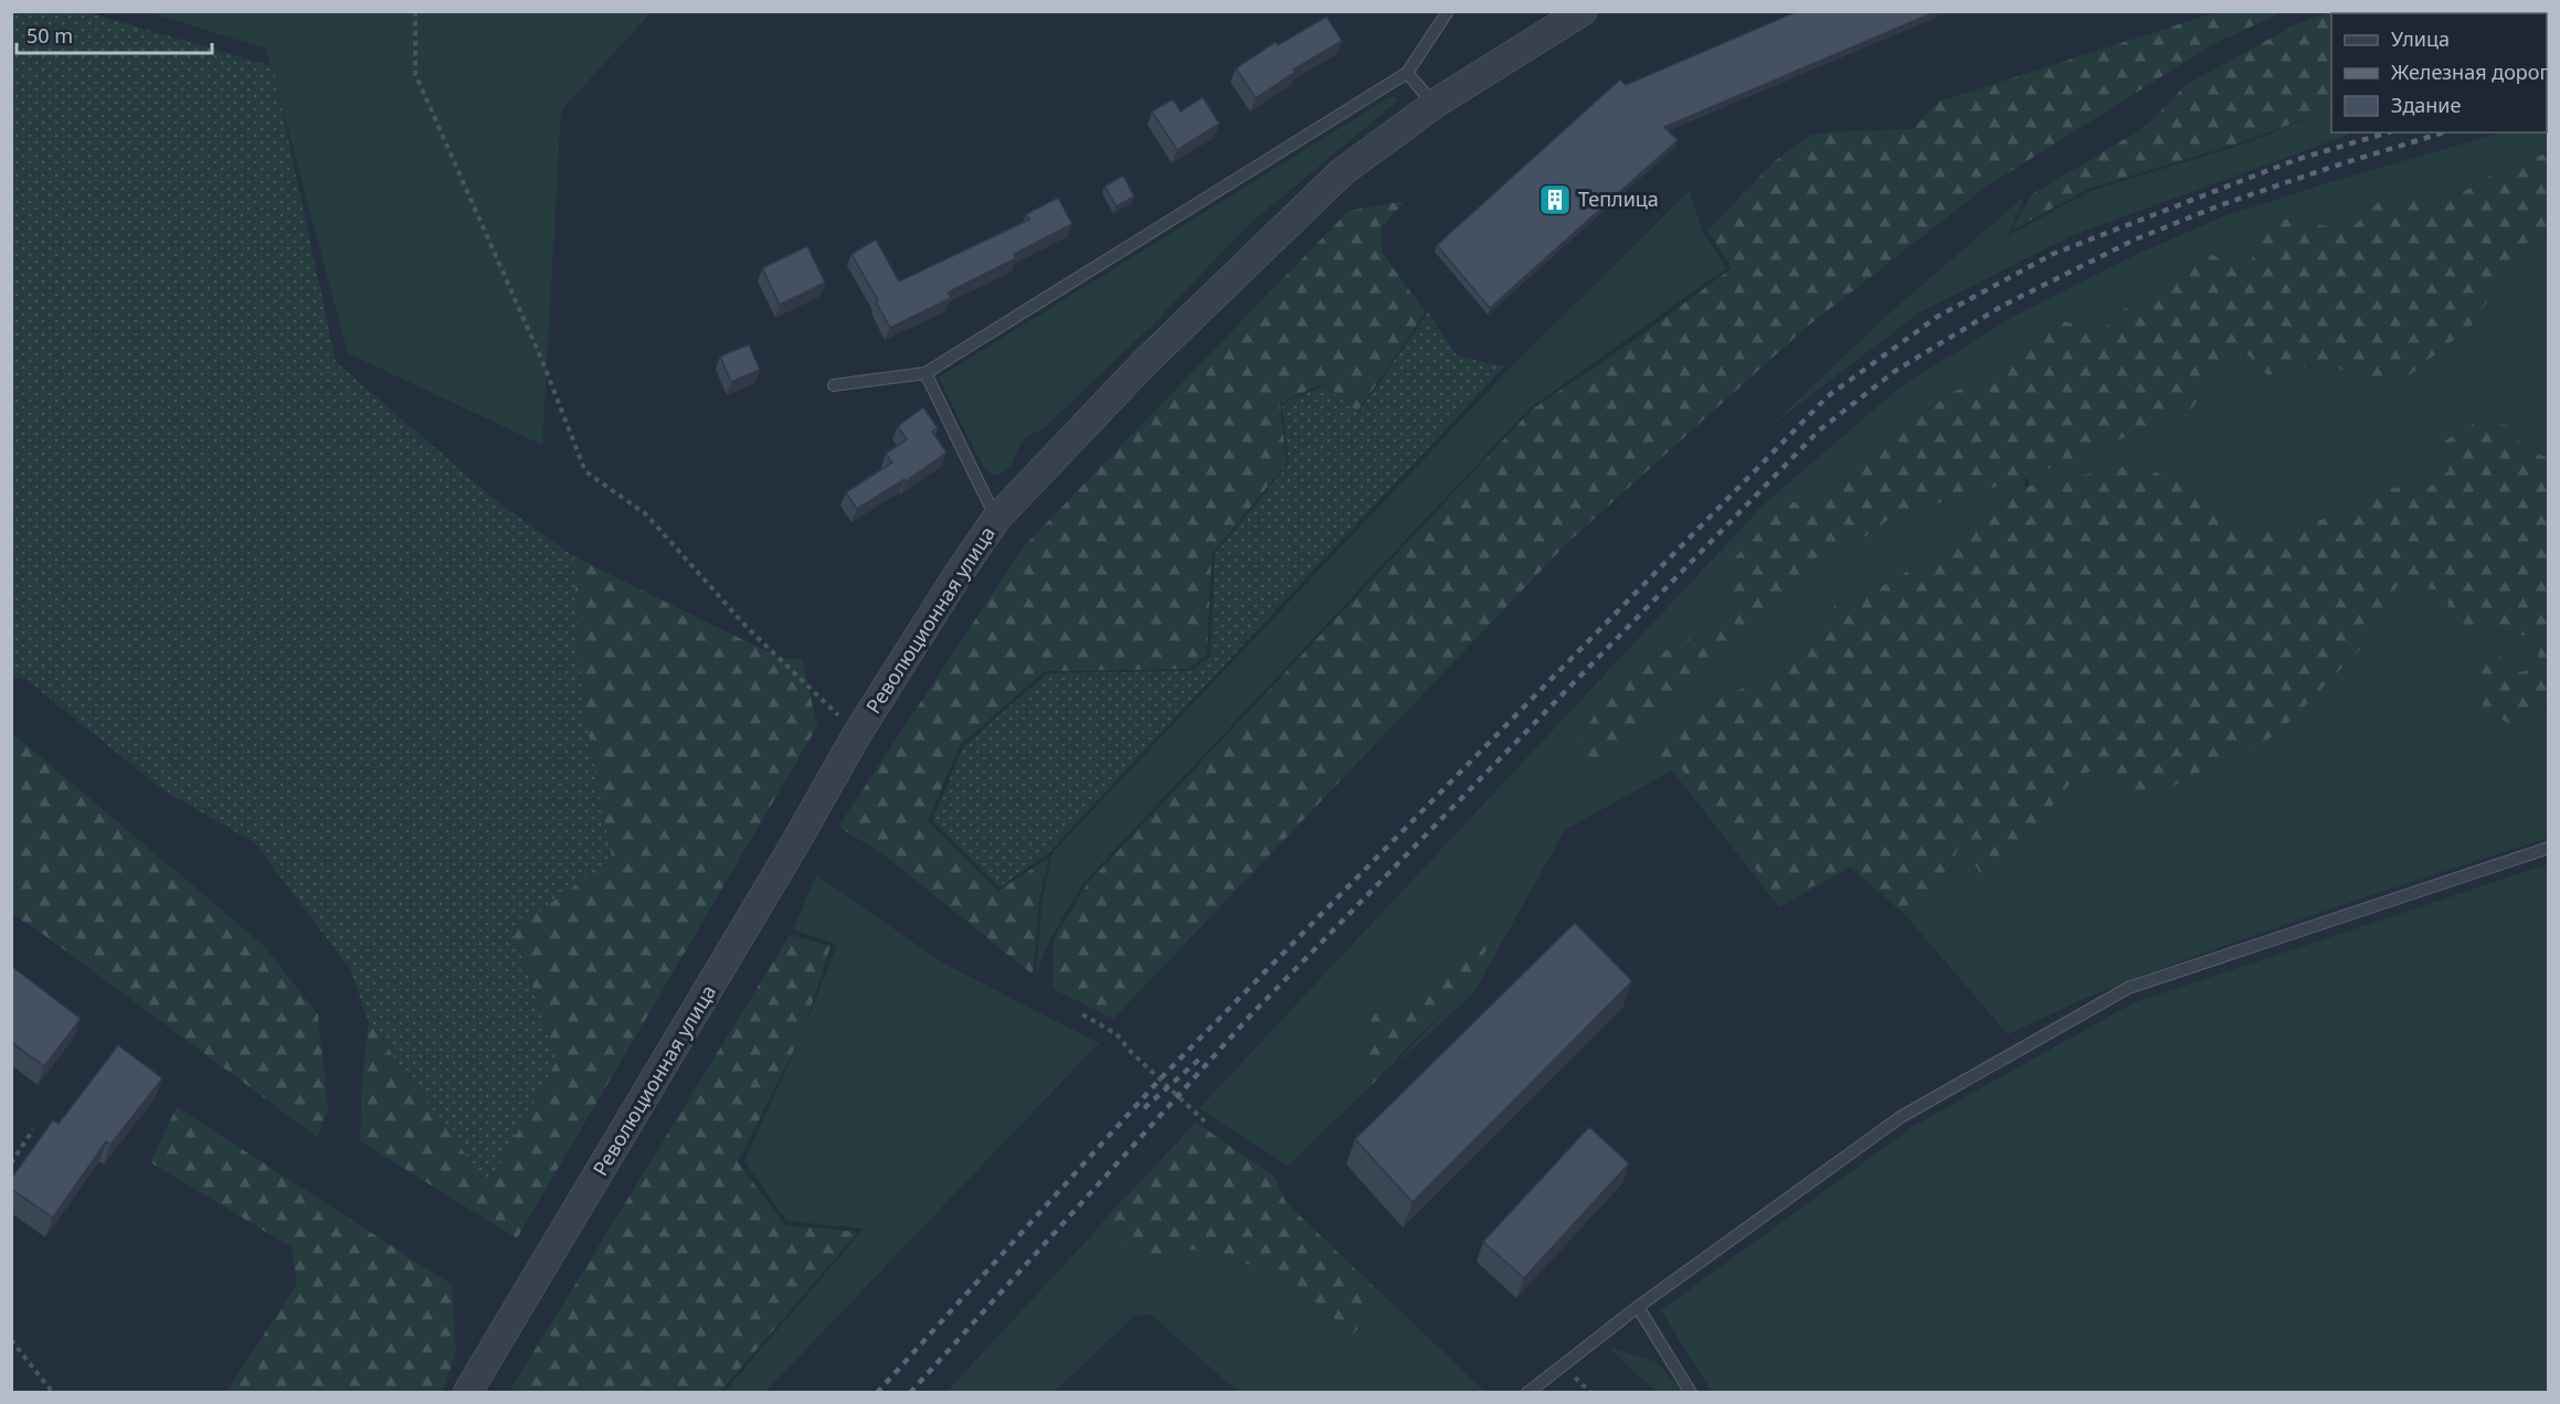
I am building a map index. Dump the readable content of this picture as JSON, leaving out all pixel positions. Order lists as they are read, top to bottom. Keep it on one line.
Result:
{"streets":{"street":["Революционная улица"]},"places":{"building":["Теплица"]},"legend":["Улица","Железная дорога","Здание"],"scale_bar":"50 m"}
